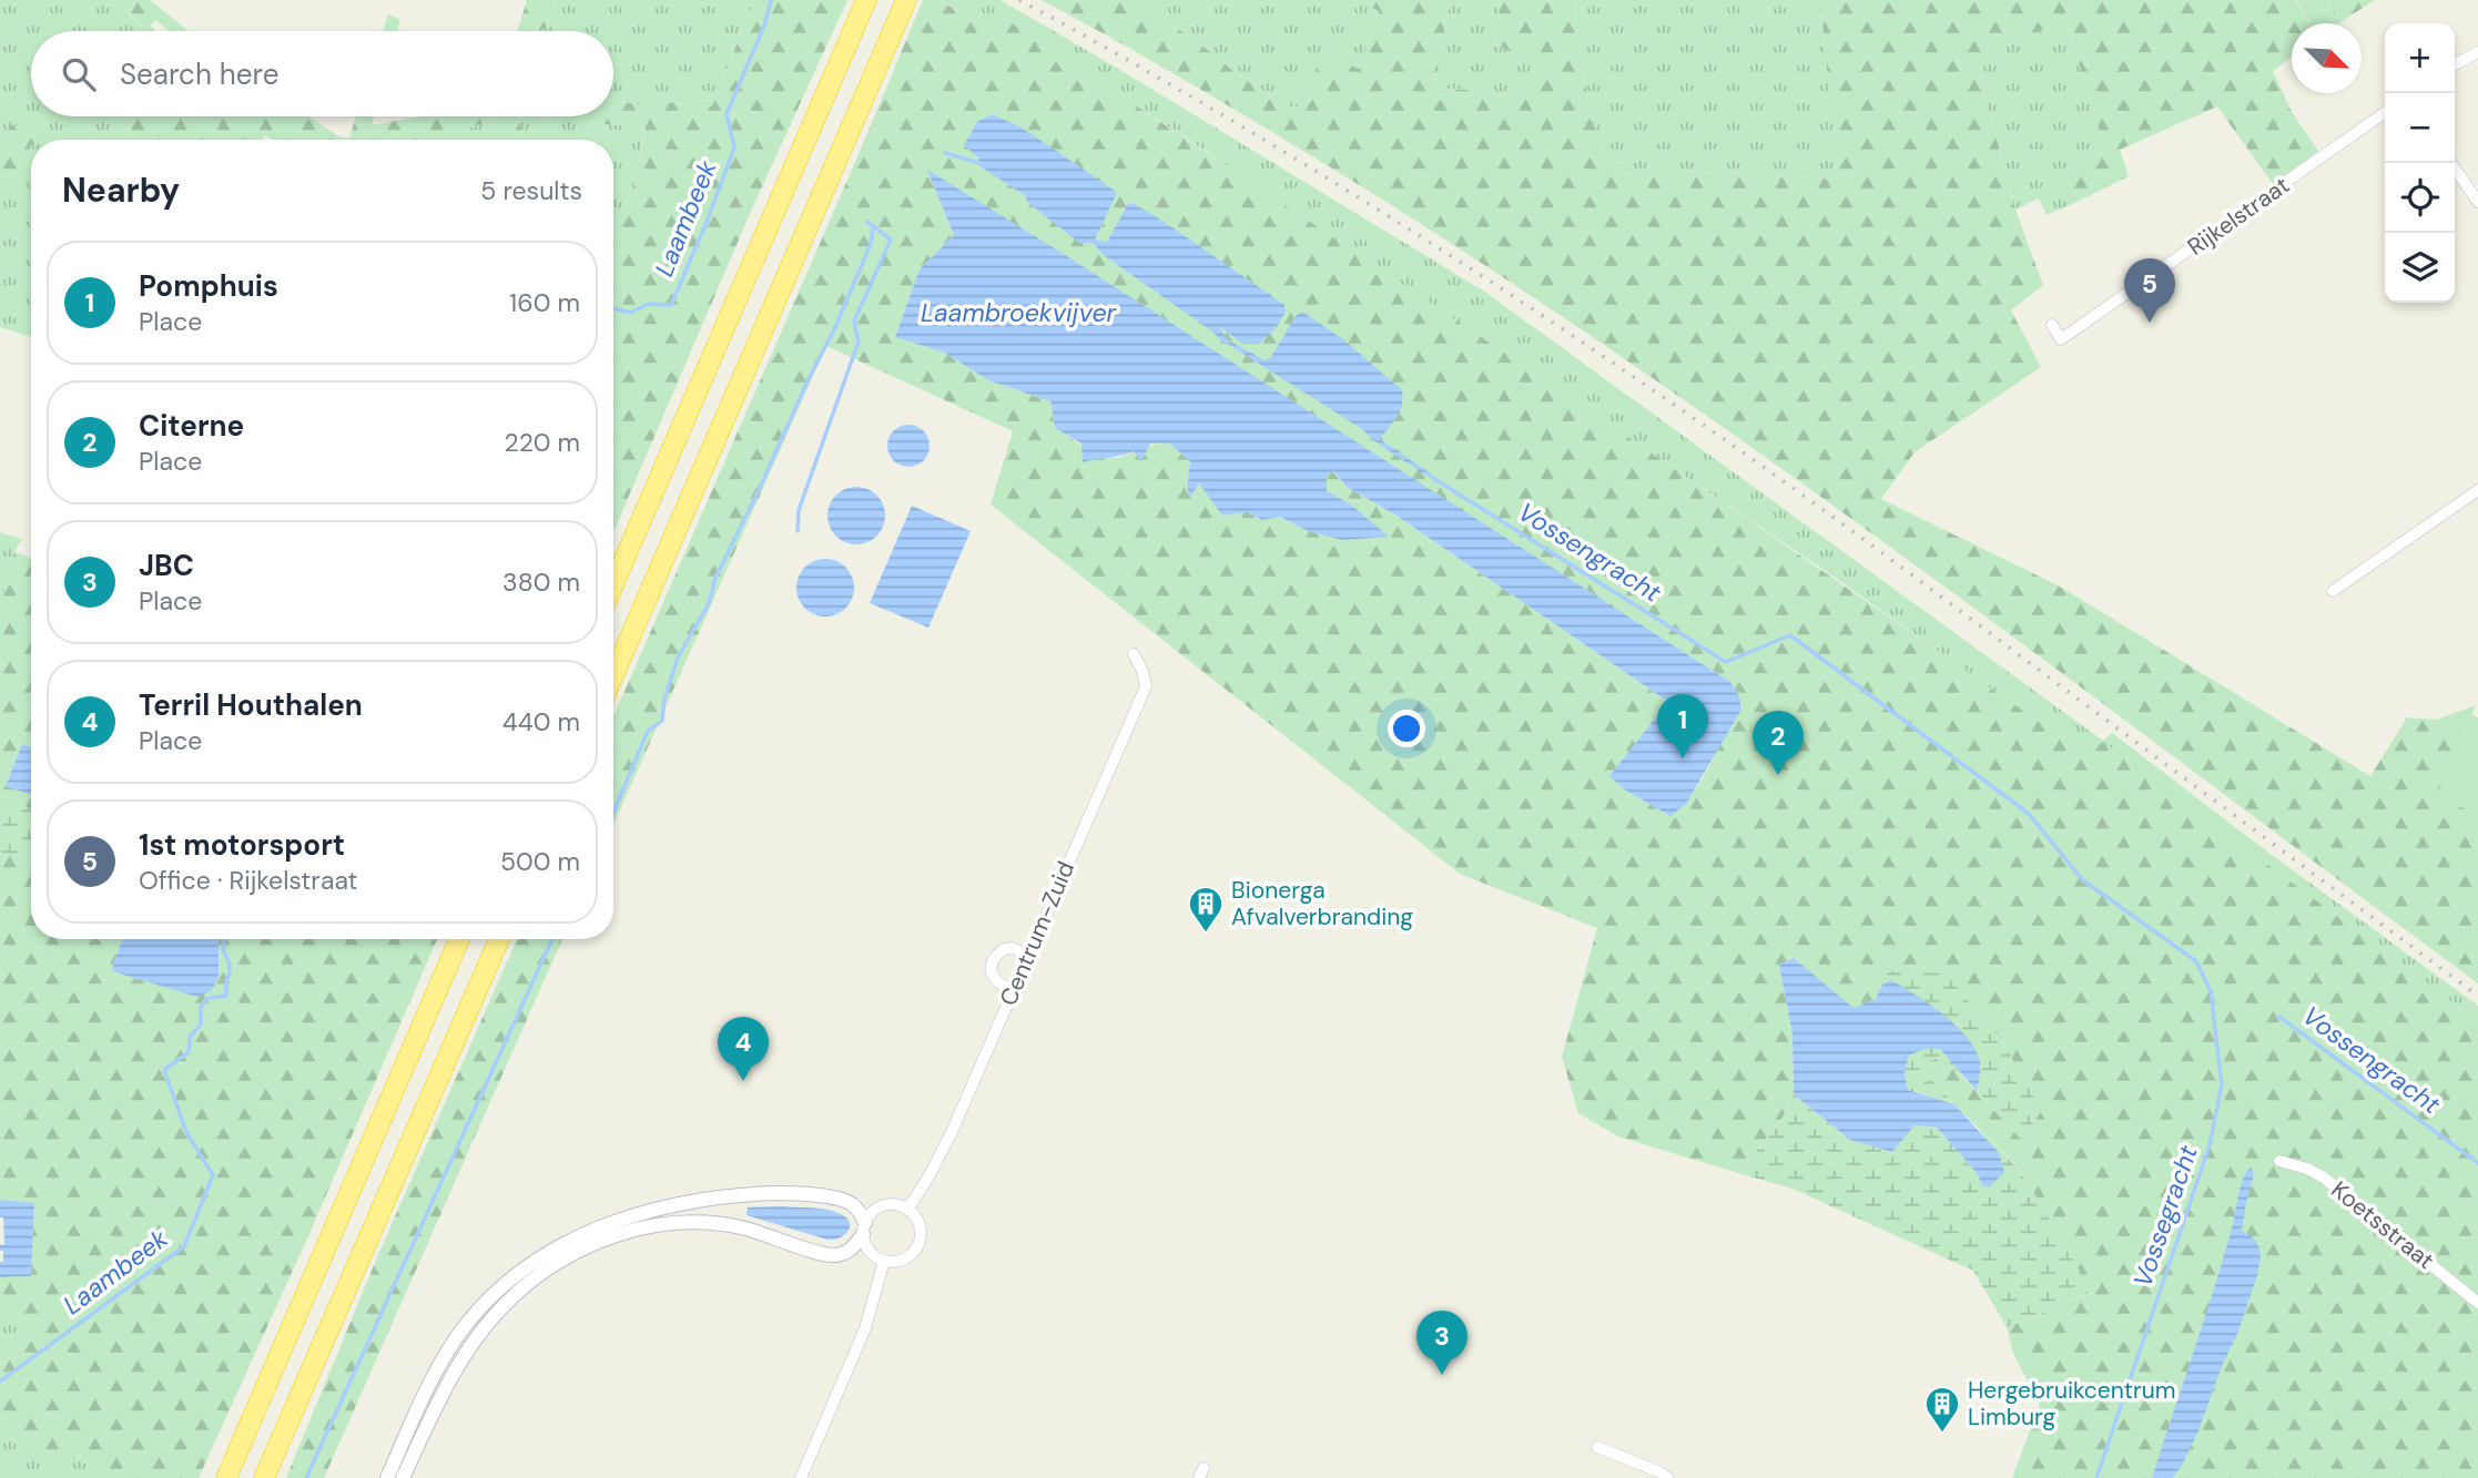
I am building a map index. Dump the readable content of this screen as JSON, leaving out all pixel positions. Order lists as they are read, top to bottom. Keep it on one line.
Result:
{"streets":{"street":["Rijkelstraat","Centrum-Zuid","Koetsstraat"]},"water":["Laambeek","Laambroekvijver","Vossengracht","Vossegracht"],"places":{"building":["Bionerga Afvalverbranding","Hergebruikcentrum Limburg"]},"north":"bottom right","page":{"map_buttons":["+","−"],"search":"Search here","heading":["Nearby","5 results"],"list":[{"mark":"1","name":"Pomphuis","note":"Place","value":"160 m"},{"mark":"2","name":"Citerne","note":"Place","value":"220 m"},{"mark":"3","name":"JBC","note":"Place","value":"380 m"},{"mark":"4","name":"Terril Houthalen","note":"Place","value":"440 m"},{"mark":"5","name":"1st motorsport","note":"Office · Rijkelstraat","value":"500 m"}],"pins":["5","1","2","4","3"]}}
